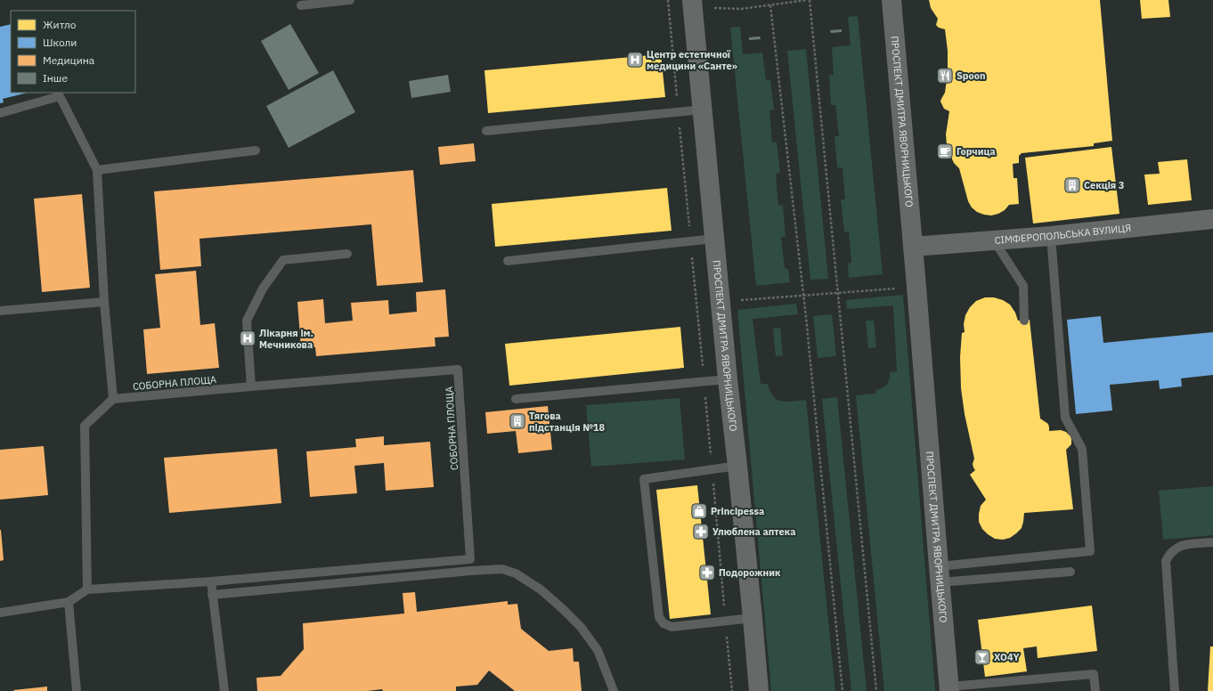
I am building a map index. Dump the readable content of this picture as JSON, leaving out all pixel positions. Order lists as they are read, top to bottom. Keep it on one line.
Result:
{"streets":{"main road":["ПРОСПЕКТ ДМИТРА ЯВОРНИЦЬКОГО","СІМФЕРОПОЛЬСЬКА ВУЛИЦЯ"],"lane":["СОБОРНА ПЛОЩА"]},"crossings":[["ПРОСПЕКТ ДМИТРА ЯВОРНИЦЬКОГО","СІМФЕРОПОЛЬСЬКА ВУЛИЦЯ"]],"places":{"hospital":["Центр естетичної медицини «Санте»","Лікарня ім. Мечникова"],"restaurant":["Spoon"],"cafe":["Горчица"],"building":["Секція 3","Тягова пiдстанцiя №18"],"shop":["Principessa"],"pharmacy":["Улюблена аптека","Подорожник"],"bar":["XO4Y"]},"legend":["Житло","Школи","Медицина","Інше"]}
